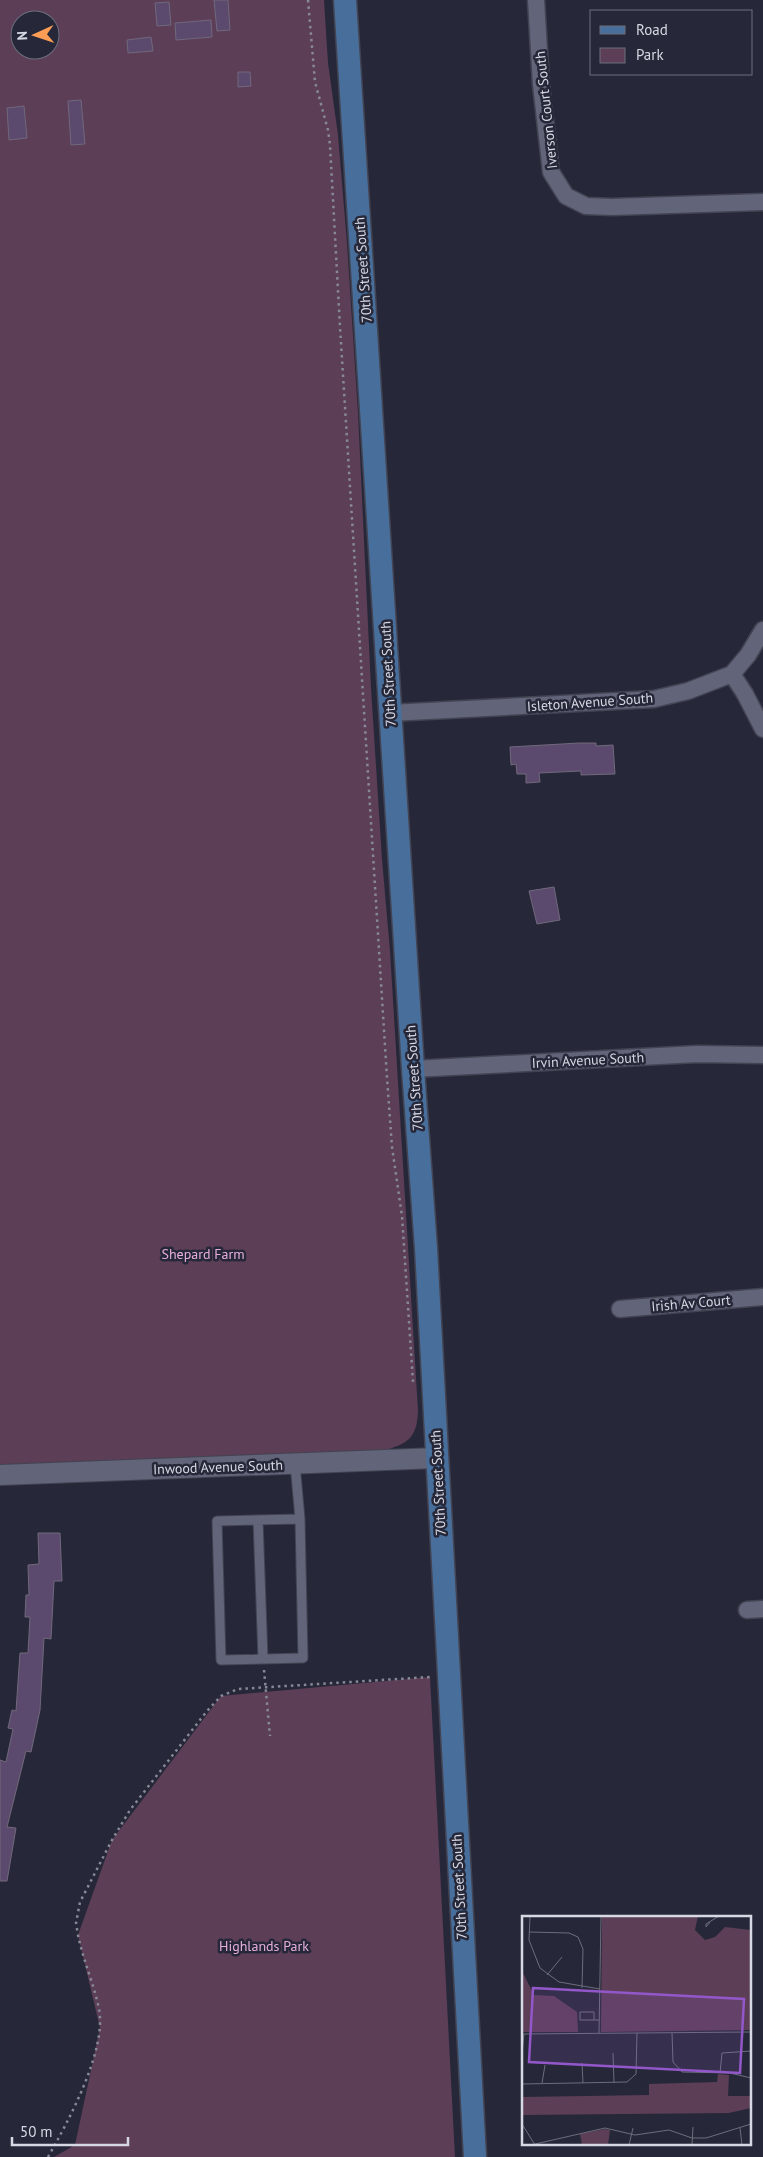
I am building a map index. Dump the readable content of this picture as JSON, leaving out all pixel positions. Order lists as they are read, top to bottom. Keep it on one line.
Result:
{"streets":{"main road":["70th Street South"],"street":["Iverson Court South","Isleton Avenue South","Irvin Avenue South","Irish Av Court","Inwood Avenue South"]},"crossings":[["70th Street South","Isleton Avenue South"],["70th Street South","Irvin Avenue South"],["70th Street South","Inwood Avenue South"]],"parks":["Shepard Farm","Highlands Park"],"legend":["Road","Park"],"scale_bar":"50 m","north":"left"}
